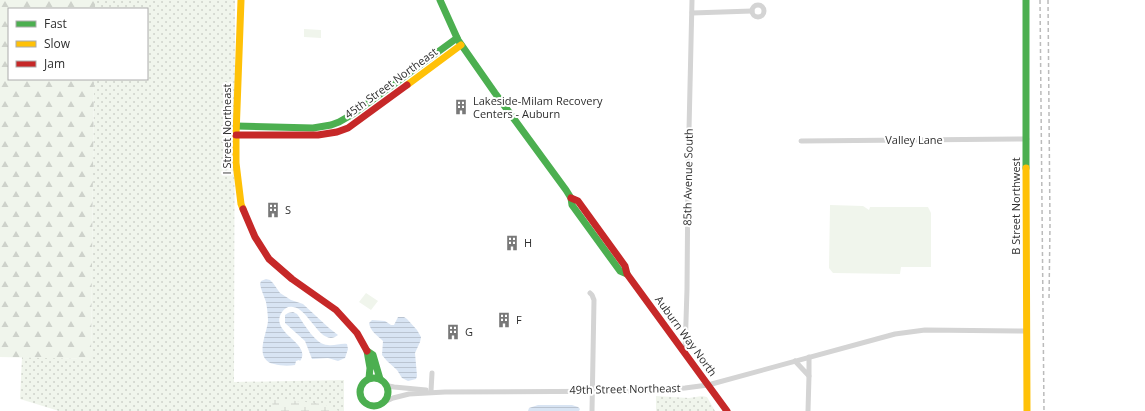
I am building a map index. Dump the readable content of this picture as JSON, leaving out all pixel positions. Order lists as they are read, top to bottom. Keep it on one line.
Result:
{"streets":{"street":["45th Street Northeast","I Street Northeast","Valley Lane","85th Avenue South","B Street Northwest","Auburn Way North","49th Street Northeast"]},"crossings":[["45th Street Northeast","I Street Northeast"],["45th Street Northeast","Auburn Way North"],["I Street Northeast","49th Street Northeast"],["Valley Lane","B Street Northwest"],["85th Avenue South","Auburn Way North"],["B Street Northwest","49th Street Northeast"],["Auburn Way North","49th Street Northeast"]],"places":{"building":["Lakeside-Milam Recovery Centers - Auburn","S","H","F","G"]},"legend":["Fast","Slow","Jam"]}
